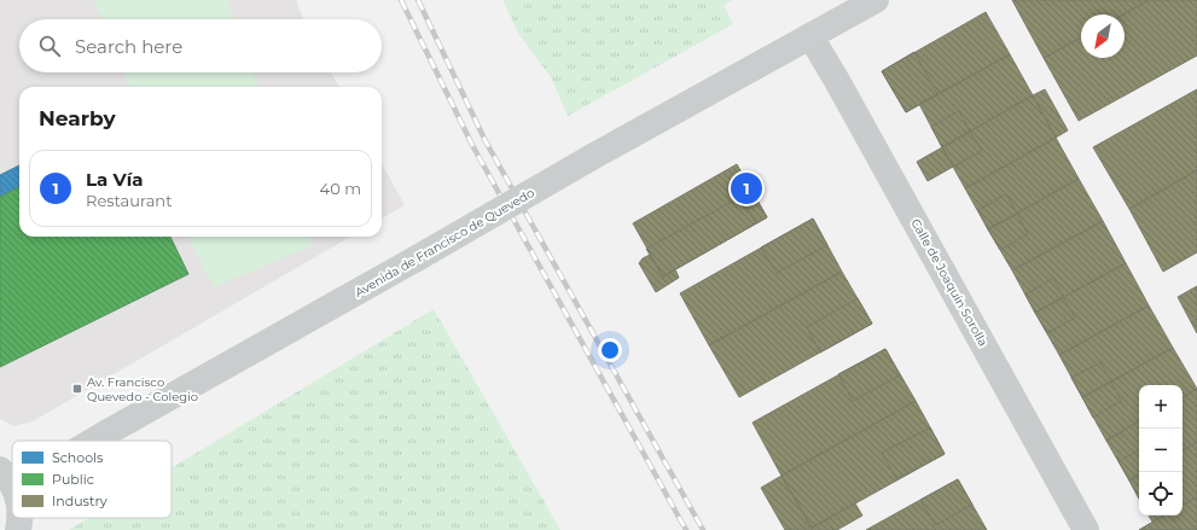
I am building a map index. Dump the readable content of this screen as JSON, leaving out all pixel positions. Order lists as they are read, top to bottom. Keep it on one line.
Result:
{"streets":{"street":["Avenida de Francisco de Quevedo","Calle de Joaquín Sorolla"]},"crossings":[["Avenida de Francisco de Quevedo","Calle de Joaquín Sorolla"]],"places":{"transit":["Av. Francisco Quevedo - Colegio"]},"legend":["Schools","Public","Industry"],"north":"bottom left","page":{"search":"Search here","heading":"Nearby","list":[{"mark":"1","name":"La Vía","note":"Restaurant","value":"40 m"}],"pins":"1","map_buttons":["+","−"]}}
